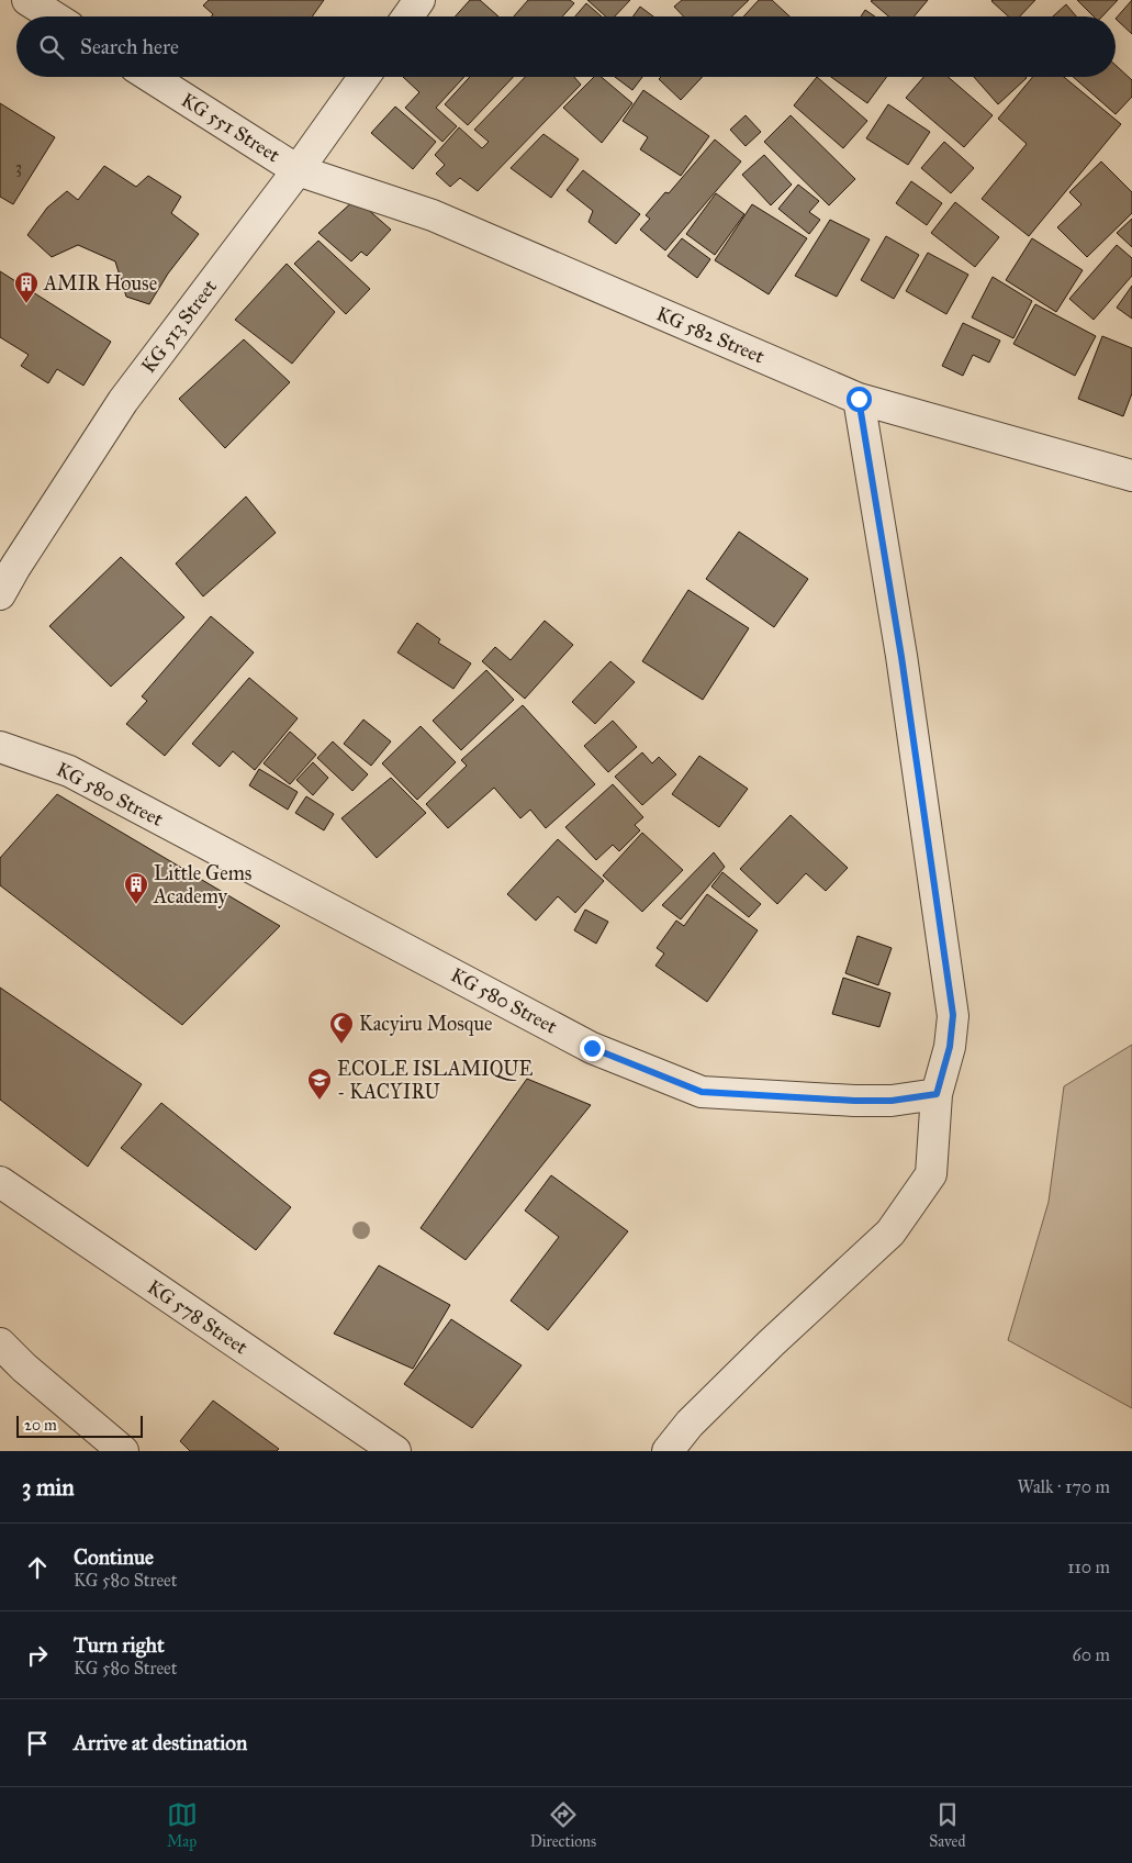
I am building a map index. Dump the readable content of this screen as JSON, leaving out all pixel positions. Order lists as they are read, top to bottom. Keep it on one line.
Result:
{"streets":{"street":["KG 551 Street","KG 513 Street","KG 582 Street","KG 580 Street","KG 578 Street"]},"crossings":[["KG 551 Street","KG 513 Street"],["KG 551 Street","KG 582 Street"],["KG 513 Street","KG 582 Street"]],"places":{"building":["AMIR House","Little Gems Academy"],"mosque":["Kacyiru Mosque"],"school or university":["ECOLE ISLAMIQUE - KACYIRU"]},"house_numbers":["3"],"scale_bar":"20 m","page":{"search":"Search here","scale":"20 m","heading":["3 min","Walk · 170 m"],"list":[["Continue","KG 580 Street","110 m"],["Turn right","KG 580 Street","60 m"],"Arrive at destination"],"nav":["Map","Directions","Saved"]}}
